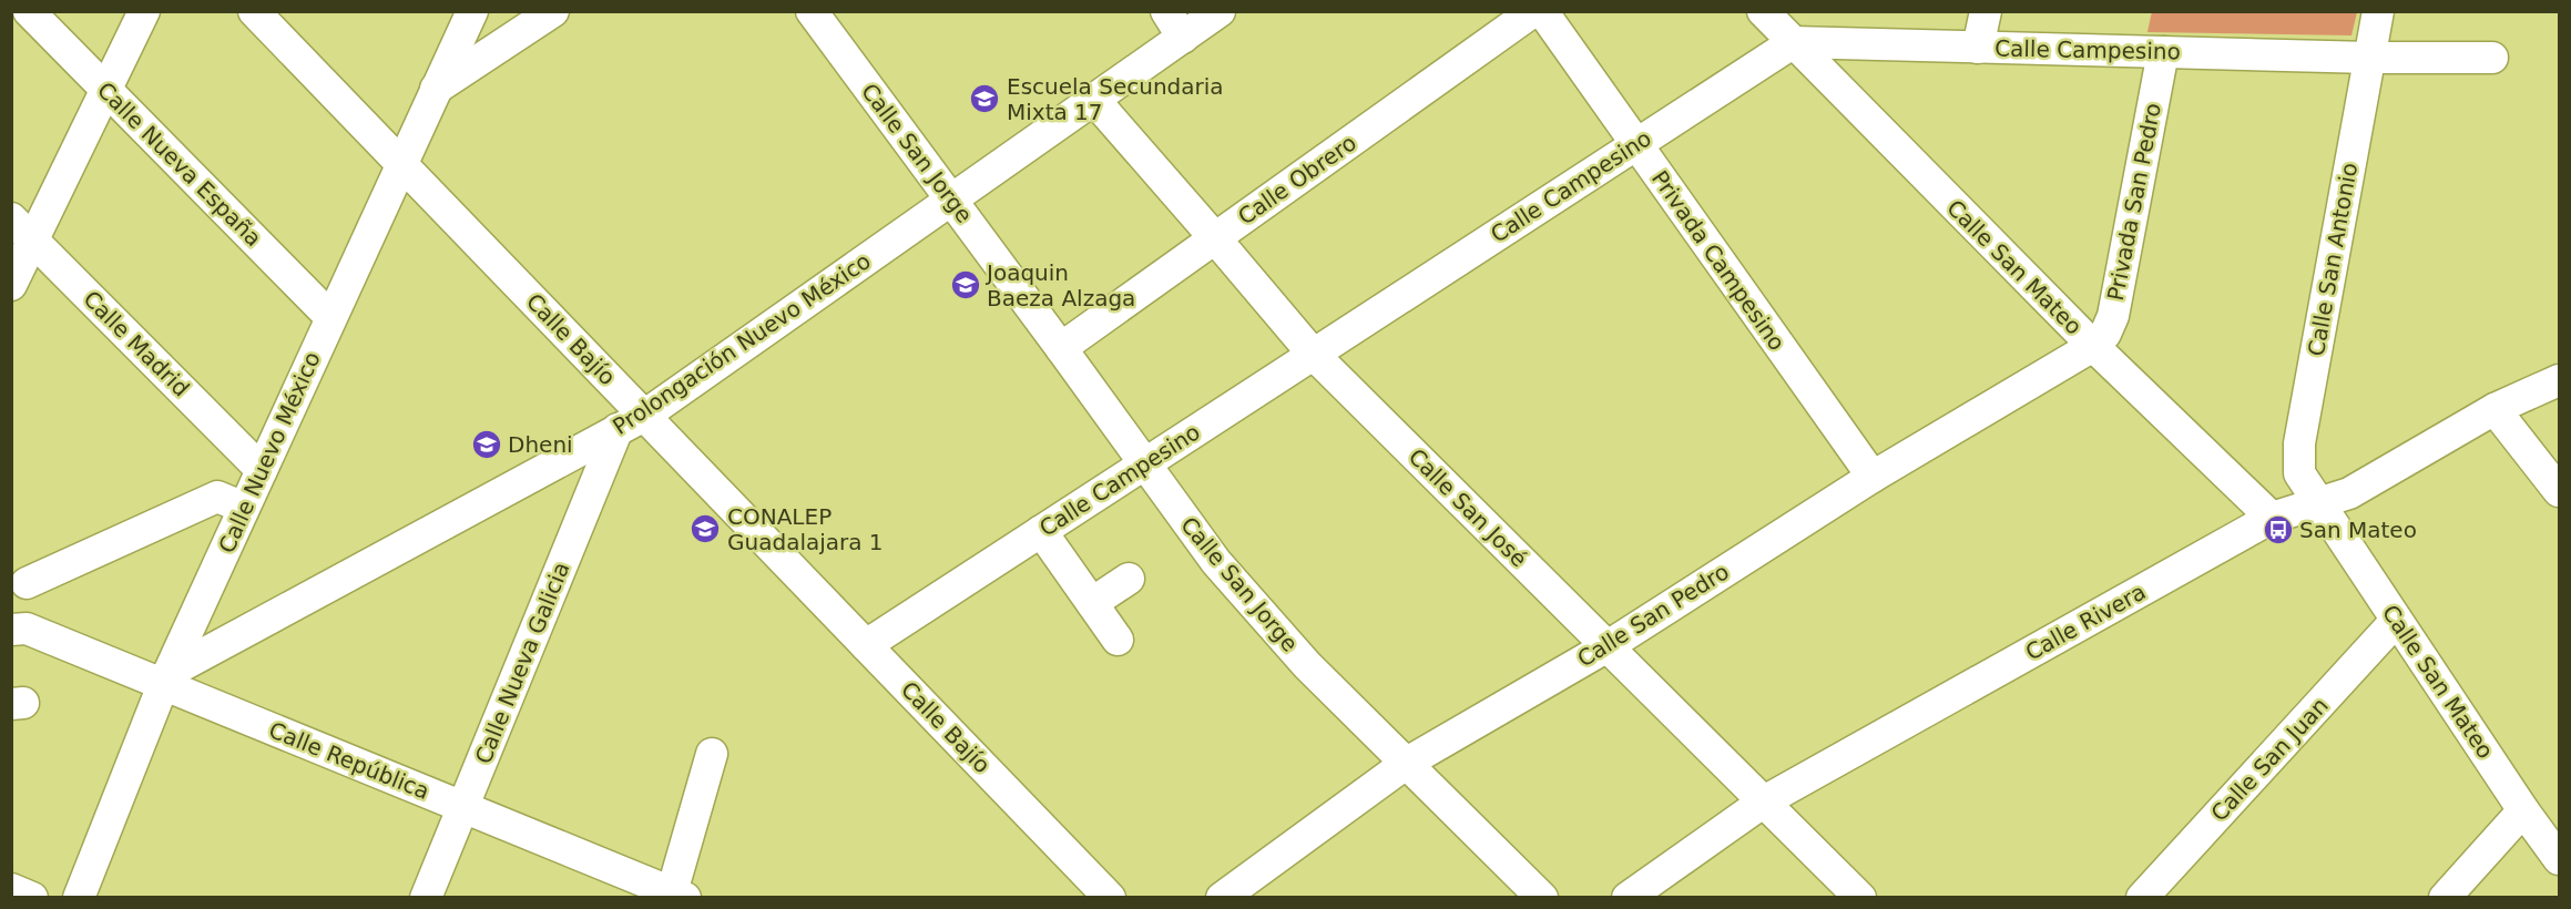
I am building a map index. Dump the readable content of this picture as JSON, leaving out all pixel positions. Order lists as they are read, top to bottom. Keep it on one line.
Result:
{"streets":{"street":["Calle Campesino","Calle San Jorge","Calle Nueva España","Calle Obrero","Privada San Pedro","Calle San Antonio","Privada Campesino","Calle San Mateo","Calle Bajío","Calle Madrid","Prolongación Nuevo México","Calle Nuevo México","Calle San José","Calle San Pedro","Calle Rivera","Calle Nueva Galicia","Calle San Juan","Calle República"]},"crossings":[["Calle Campesino","Calle San Jorge"],["Calle Campesino","Privada San Pedro"],["Calle Campesino","Calle San Antonio"],["Calle Campesino","Privada Campesino"],["Calle Campesino","Calle San Mateo"],["Calle Campesino","Calle Bajío"],["Calle Campesino","Calle San José"],["Calle San Jorge","Calle Obrero"],["Calle San Jorge","Prolongación Nuevo México"],["Calle San Jorge","Calle San Pedro"],["Calle Nueva España","Calle Nuevo México"],["Calle Obrero","Calle San José"],["Privada San Pedro","Calle San Mateo"],["Privada San Pedro","Calle San Pedro"],["Calle San Antonio","Calle San Mateo"],["Calle San Antonio","Calle Rivera"],["Privada Campesino","Calle San Pedro"],["Calle San Mateo","Calle San Pedro"],["Calle San Mateo","Calle Rivera"],["Calle San Mateo","Calle San Juan"],["Calle Bajío","Prolongación Nuevo México"],["Calle Bajío","Calle Nuevo México"],["Calle Bajío","Calle Nueva Galicia"],["Calle Madrid","Calle Nuevo México"],["Prolongación Nuevo México","Calle Nuevo México"],["Prolongación Nuevo México","Calle San José"],["Prolongación Nuevo México","Calle Nueva Galicia"],["Prolongación Nuevo México","Calle República"],["Calle Nuevo México","Calle República"],["Calle San José","Calle San Pedro"],["Calle San José","Calle Rivera"],["Calle Nueva Galicia","Calle República"]],"places":{"school or university":["Escuela Secundaria Mixta 17","Joaquin Baeza Alzaga","Dheni","CONALEP Guadalajara 1"],"bus stop":["San Mateo"]}}
